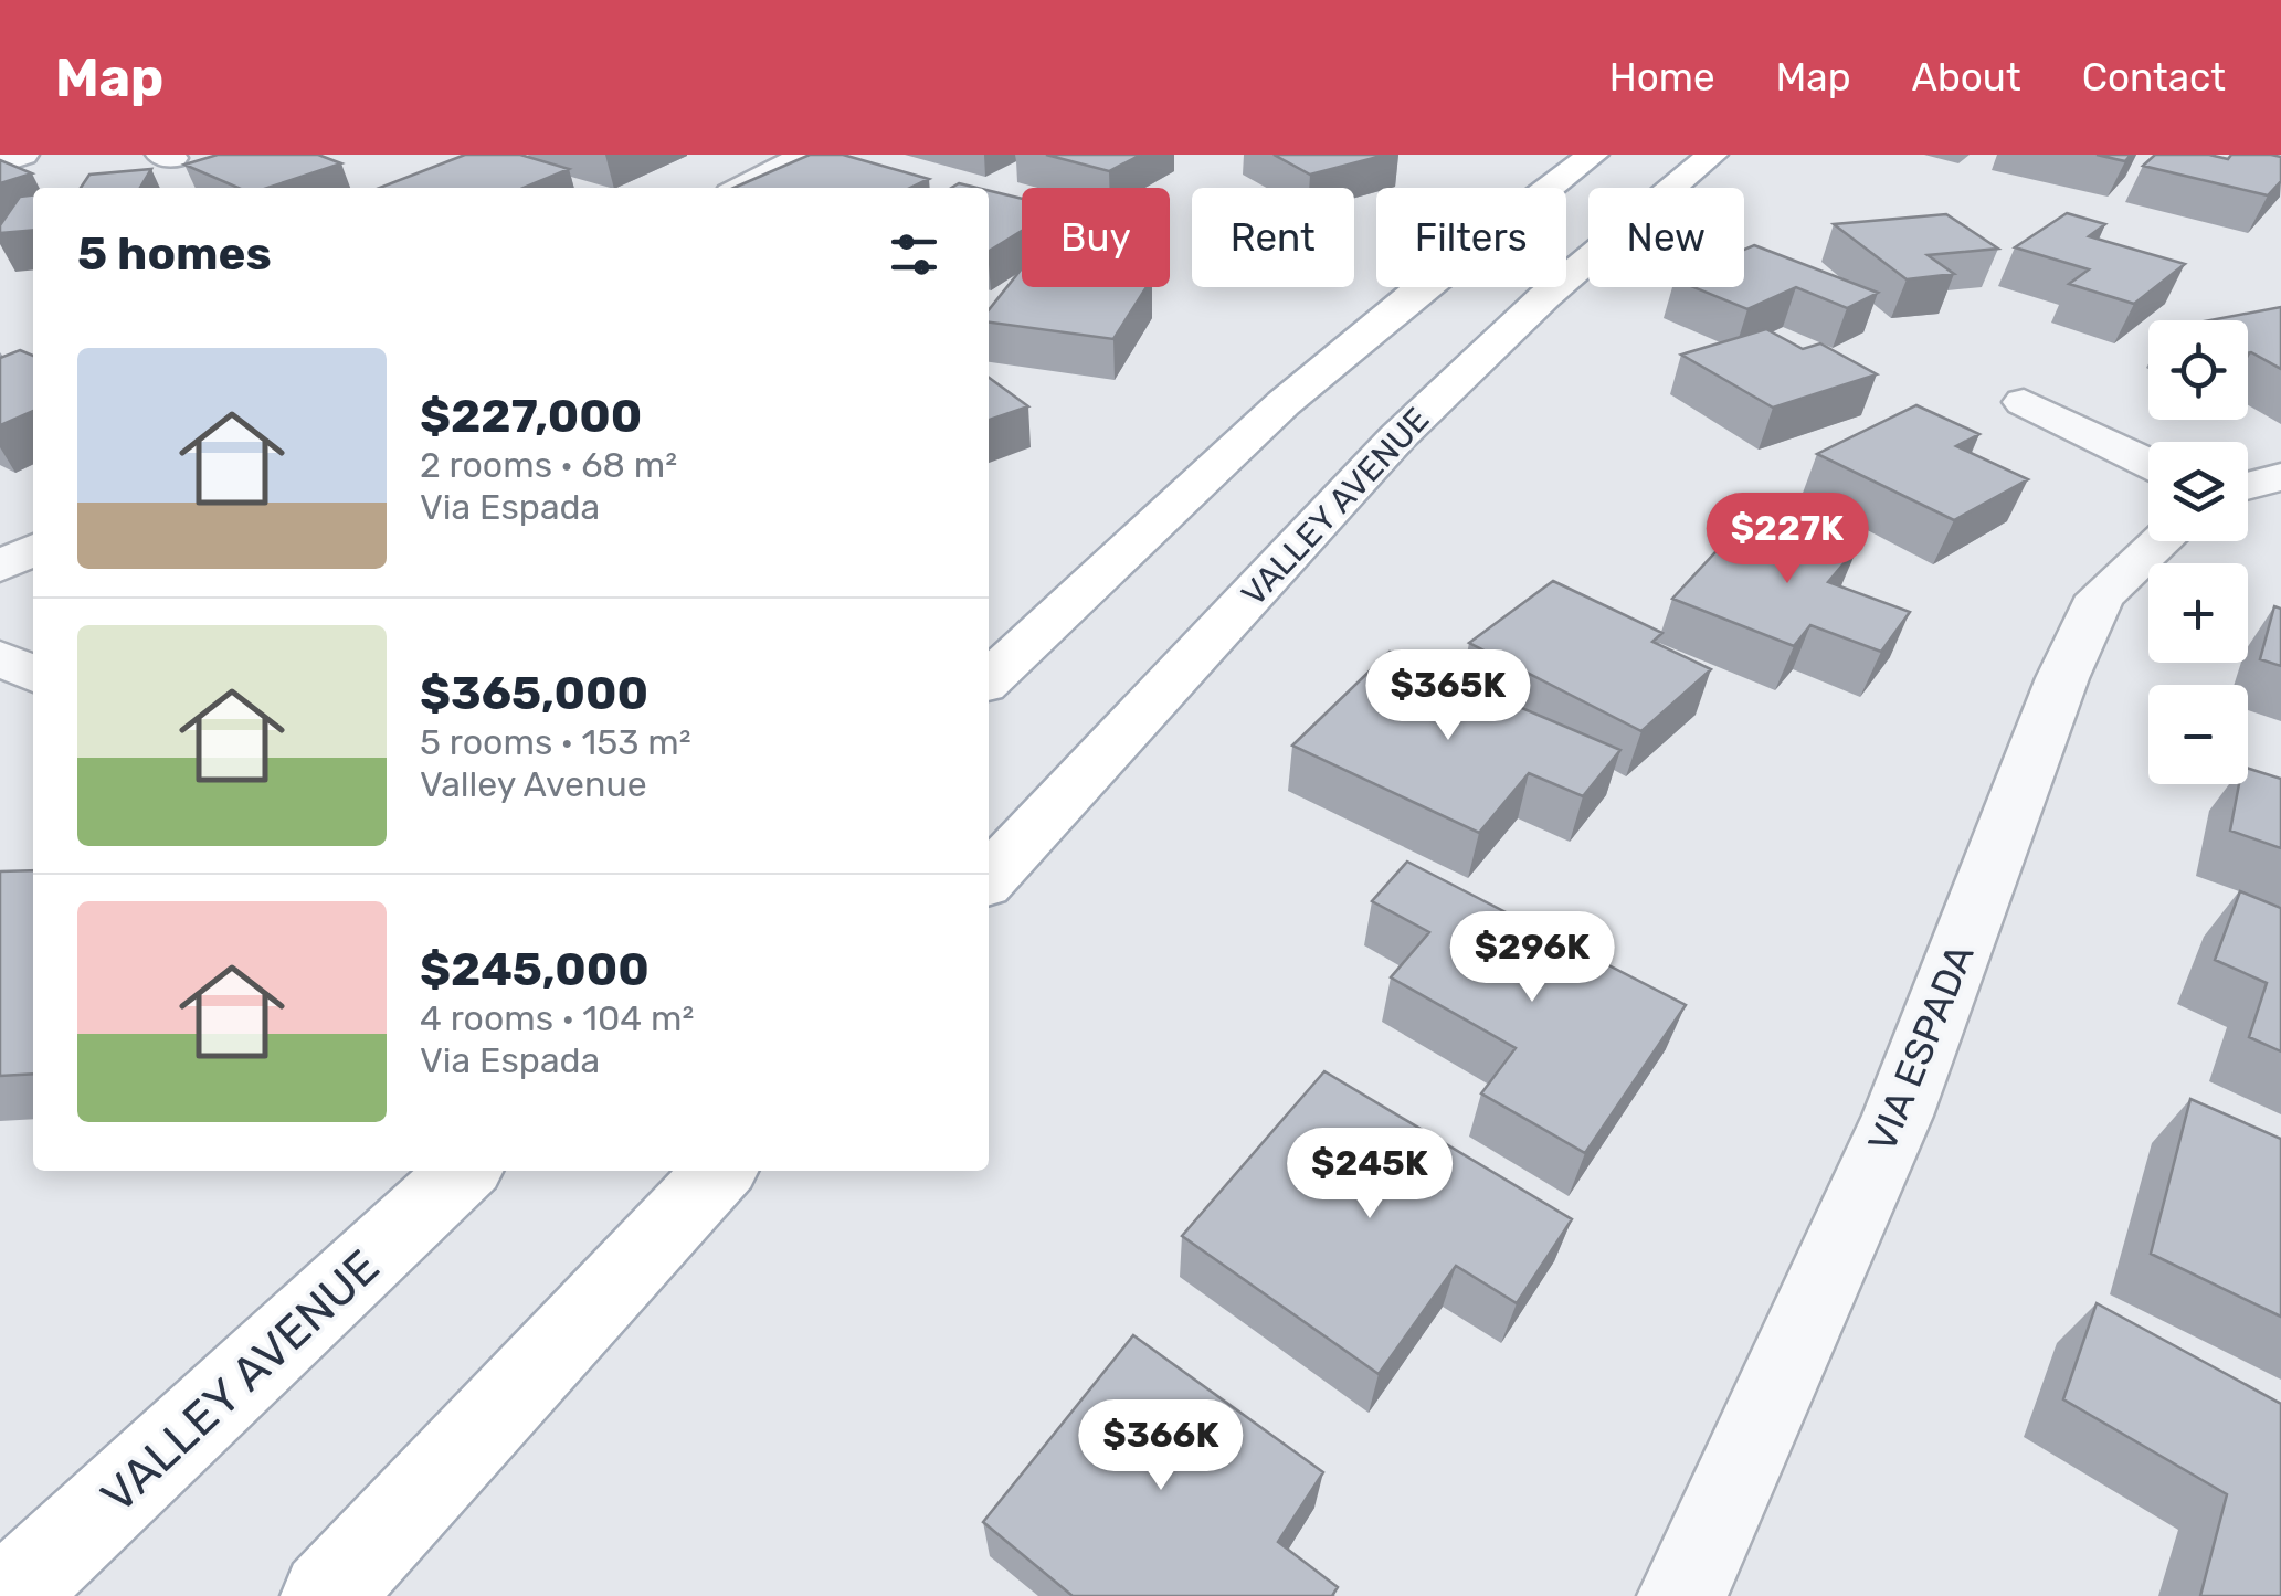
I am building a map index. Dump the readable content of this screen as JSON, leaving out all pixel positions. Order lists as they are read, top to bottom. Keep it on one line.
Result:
{"streets":{"main road":["VALLEY AVENUE"],"street":["VIA ESPADA"]},"page":{"header":"Map","nav":["Home","Map","About","Contact"],"chip":["Buy","Rent","Filters","New"],"heading":"5 homes","map_buttons":["+","−"],"list":[{"name":"$227,000","note":"2 rooms · 68 m² · Via Espada"},{"name":"$365,000","note":"5 rooms · 153 m² · Valley Avenue"},{"name":"$245,000","note":"4 rooms · 104 m² · Via Espada"}],"price":["$227K","$365K","$296K","$245K","$366K"]}}
